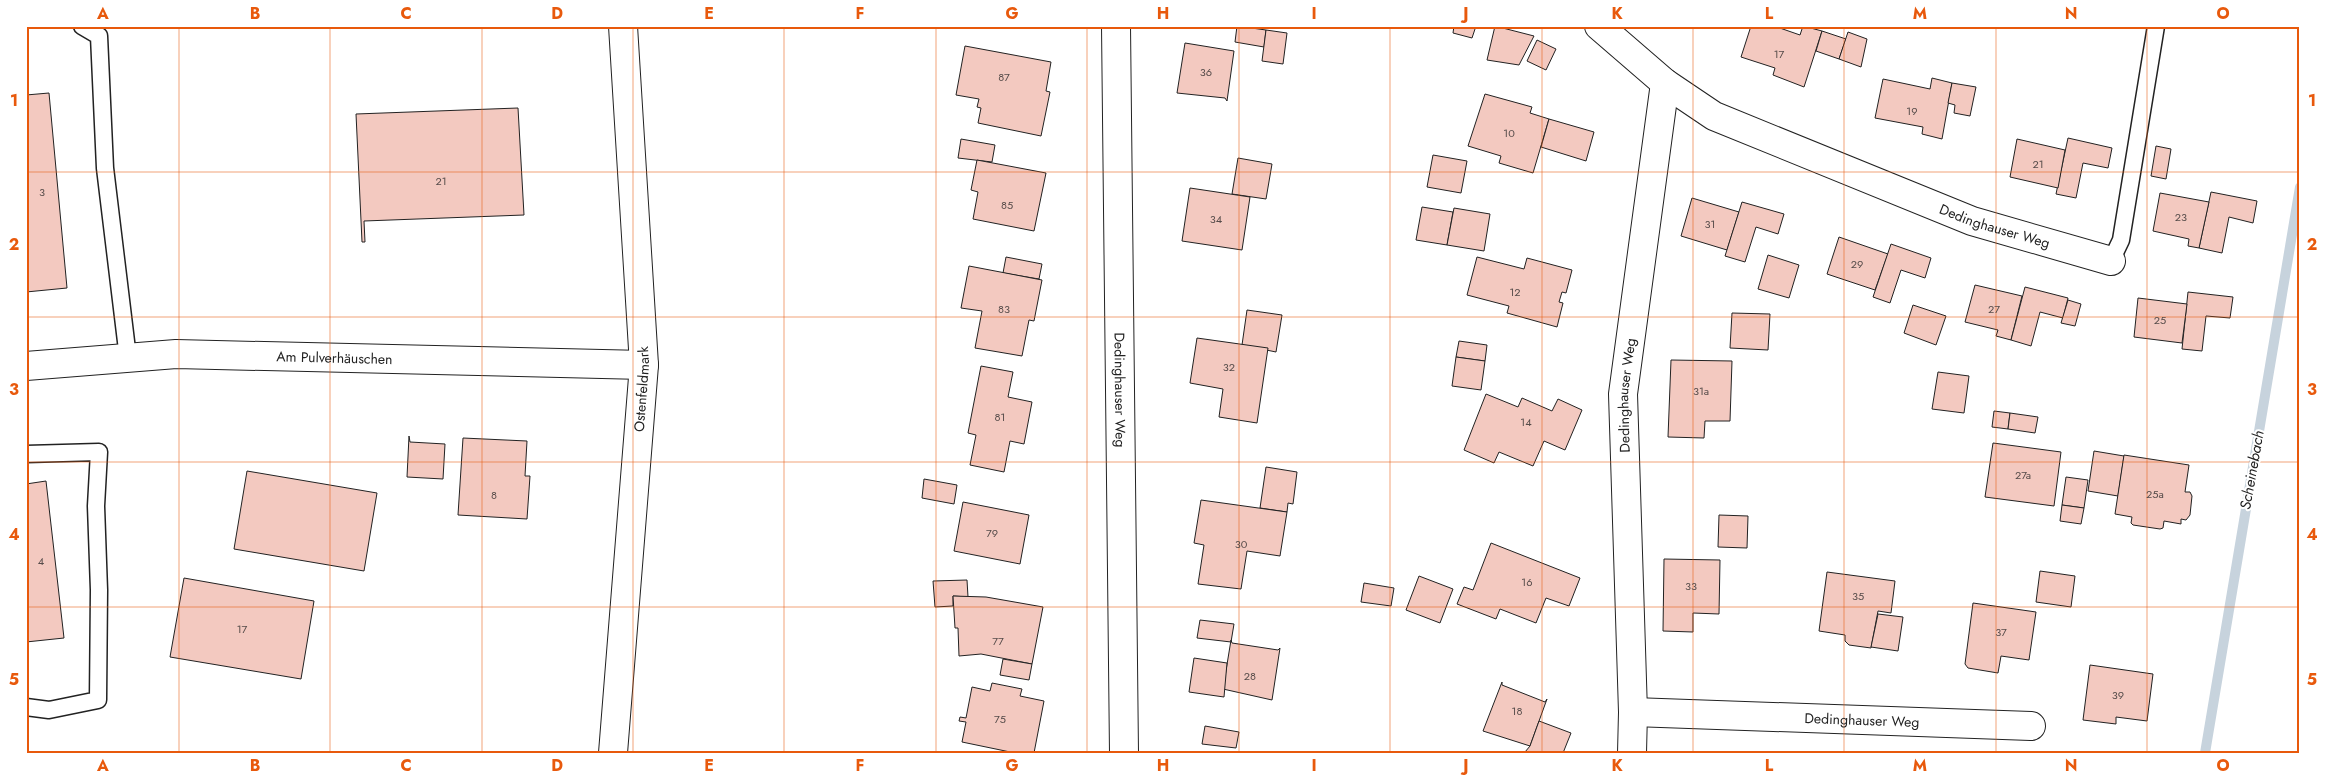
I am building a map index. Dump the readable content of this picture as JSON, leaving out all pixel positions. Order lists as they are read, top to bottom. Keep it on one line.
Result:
{"streets":{"street":["Dedinghauser Weg","Am Pulverhäuschen","Ostenfeldmark"]},"crossings":[["Am Pulverhäuschen","Ostenfeldmark"]],"water":["Scheinebach"],"house_numbers":["17","36","87","19","10","21","21","3","85","23","34","31","29","12","83","27","25","32","31a","81","14","27a","25a","8","79","30","4","16","33","35","17","37","77","28","39","18","75"],"grid":{"columns":["A","B","C","D","E","F","G","H","I","J","K","L","M","N","O"],"rows":["1","2","3","4","5"]}}
